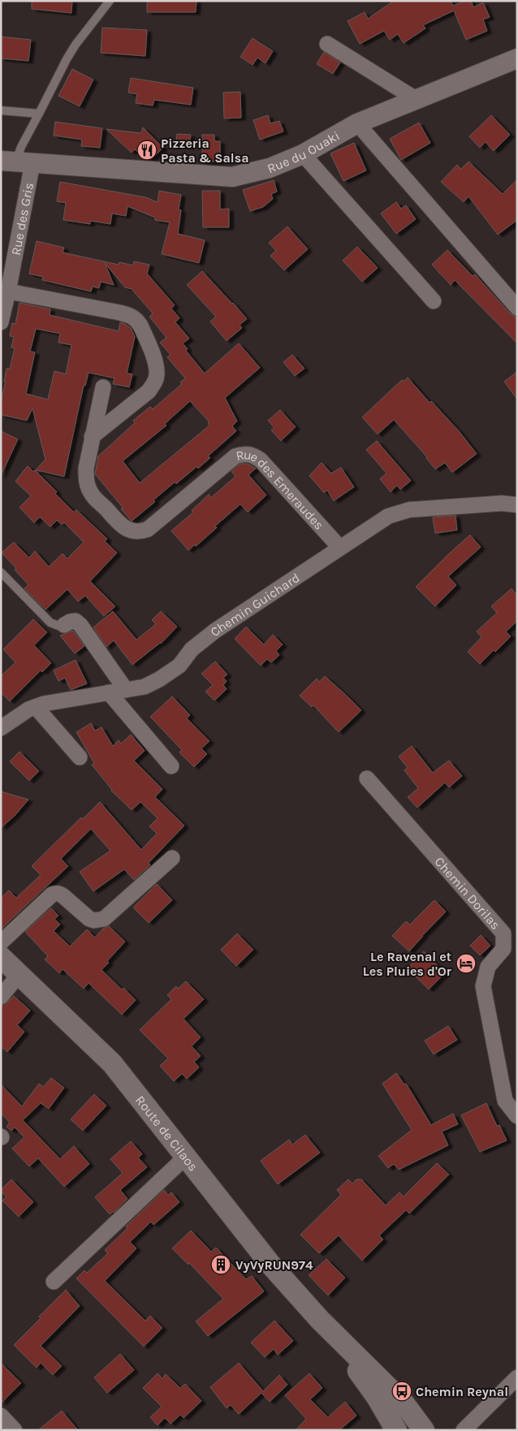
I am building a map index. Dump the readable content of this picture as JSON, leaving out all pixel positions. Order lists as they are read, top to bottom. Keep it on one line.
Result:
{"streets":{"main road":["Route de Cilaos"],"street":["Rue du Ouaki","Rue des Gris","Rue des Emeraudes","Chemin Guichard","Chemin Dorilas"]},"crossings":[["Rue du Ouaki","Rue des Gris"],["Rue des Emeraudes","Chemin Guichard"]],"places":{"restaurant":["Pizzeria Pasta & Salsa"],"hotel":["Le Ravenal et Les Pluies d'Or"],"building":["VyVyRUN974"],"bus stop":["Chemin Reynal"]}}
